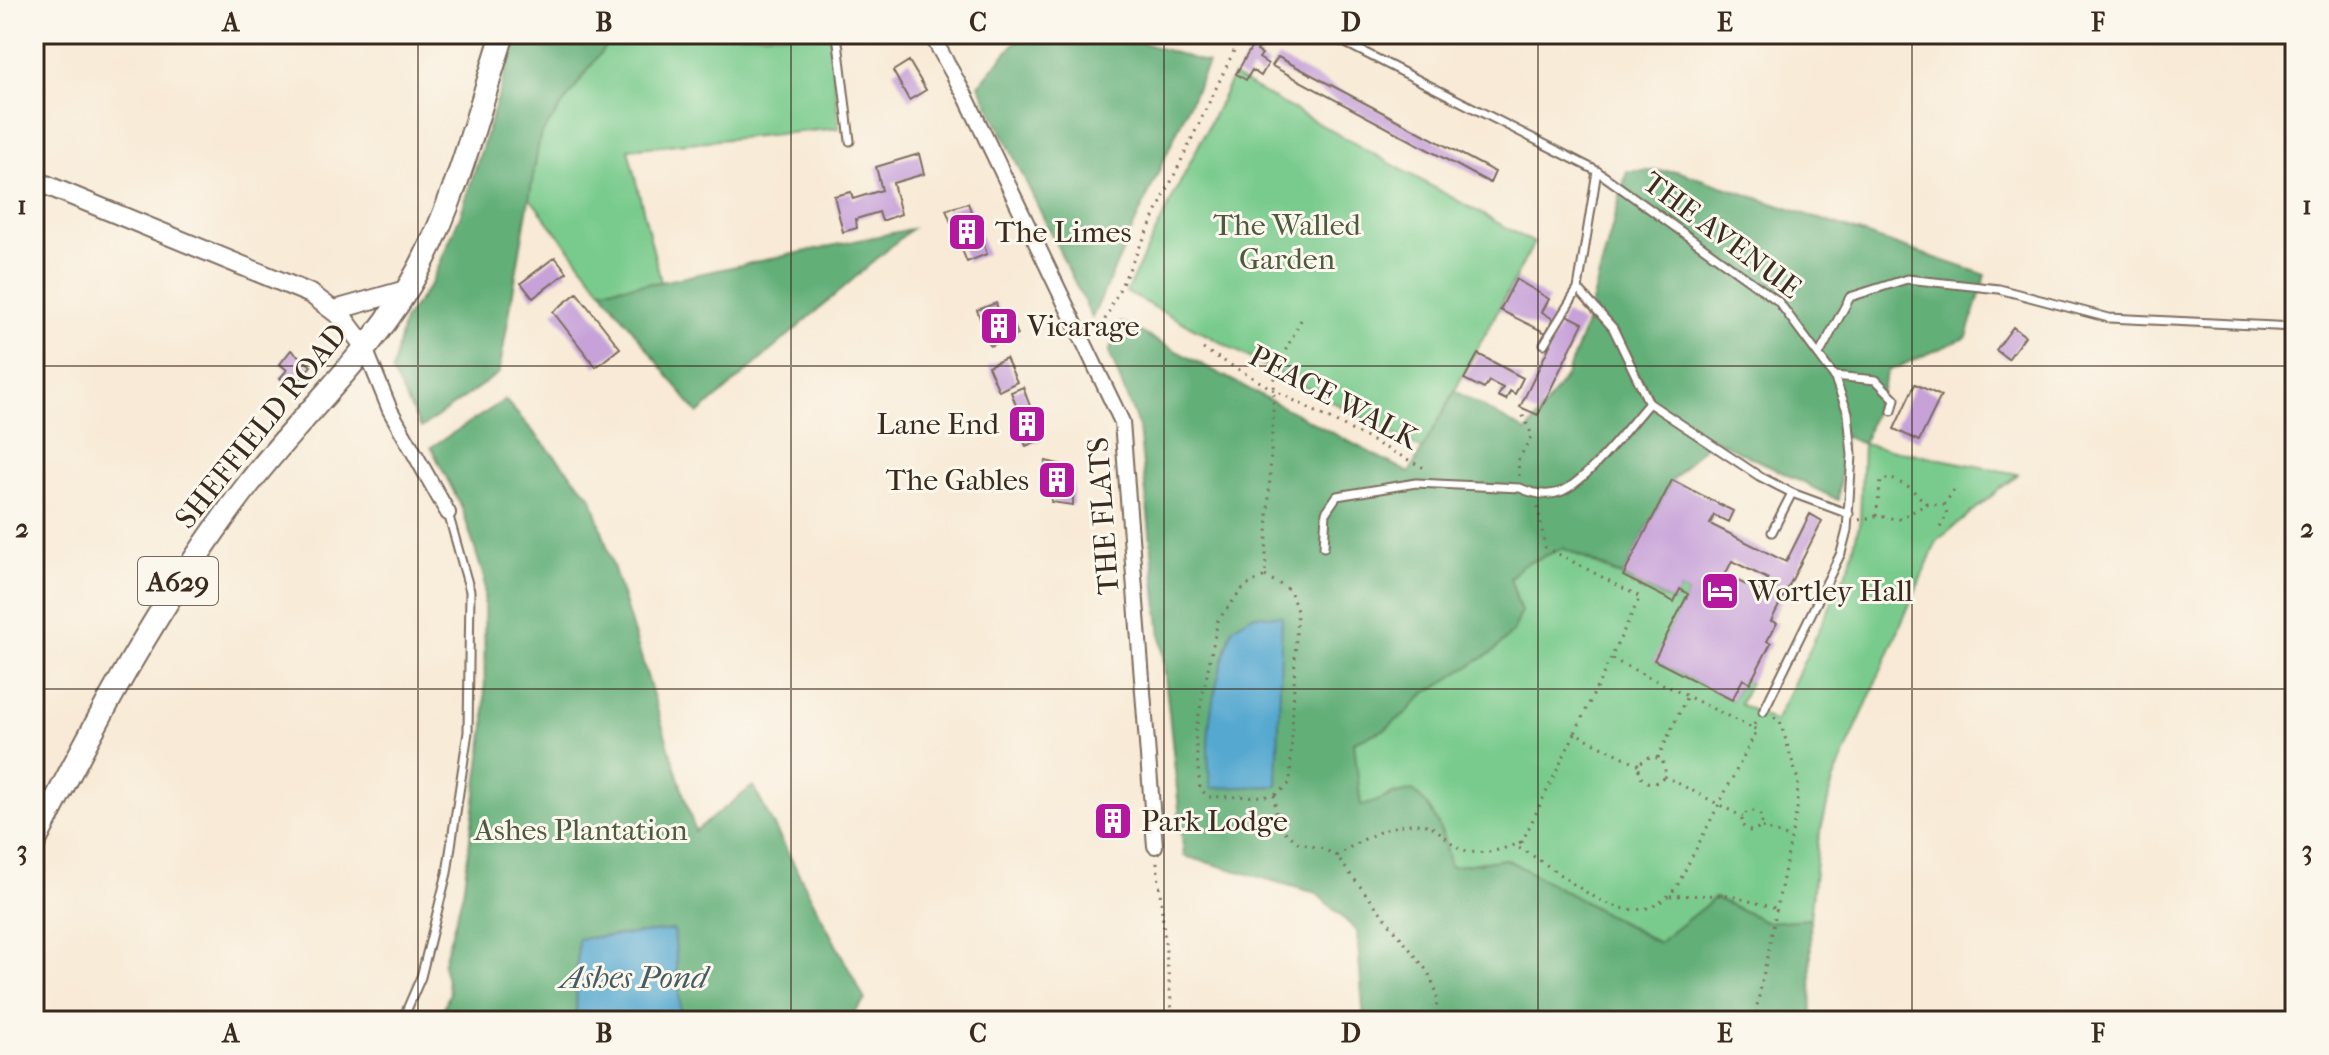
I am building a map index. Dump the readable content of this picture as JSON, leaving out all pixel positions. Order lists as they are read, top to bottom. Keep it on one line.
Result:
{"streets":{"highway":["SHEFFIELD ROAD","A629"],"street":["THE FLATS"],"lane":["THE AVENUE"],"path":["PEACE WALK"]},"water":["Ashes Pond"],"parks":["The Walled Garden","Ashes Plantation"],"places":{"building":["The Limes","Vicarage","Lane End","The Gables","Park Lodge"],"hotel":["Wortley Hall"]},"grid":{"columns":["A","B","C","D","E","F"],"rows":["1","2","3"]}}
